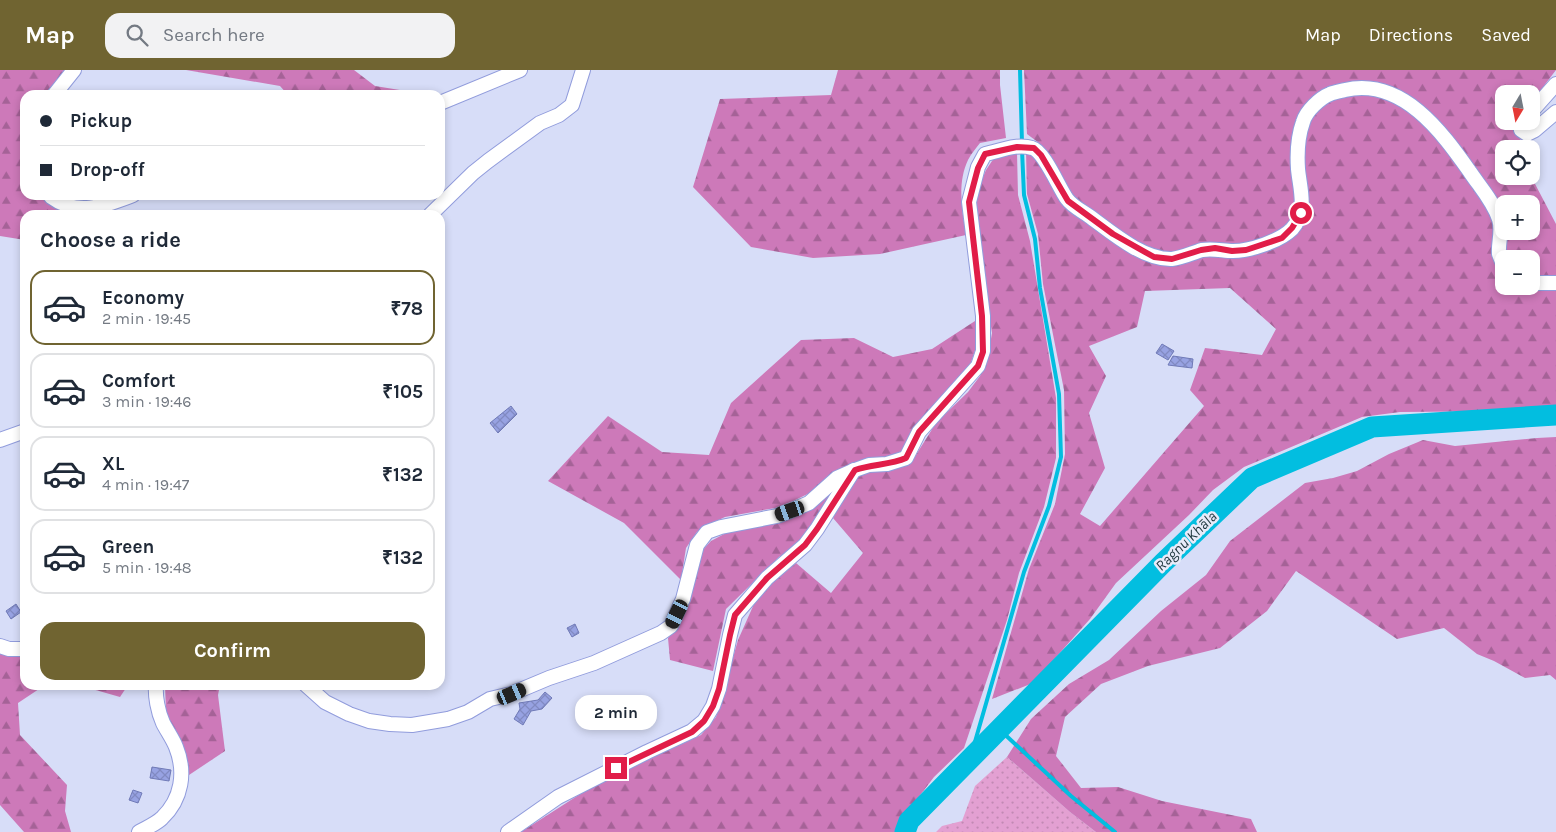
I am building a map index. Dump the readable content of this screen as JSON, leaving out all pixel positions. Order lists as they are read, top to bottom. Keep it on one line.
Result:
{"water":["Ragnu Khāla"],"north":"bottom","page":{"header":"Map","search":"Search here","nav":["Map","Directions","Saved"],"map_buttons":["+","−"],"banner":["Pickup","Drop-off"],"heading":"Choose a ride","list":[{"name":"Economy","note":"2 min · 19:45","value":"₹78"},{"name":"Comfort","note":"3 min · 19:46","value":"₹105"},{"name":"XL","note":"4 min · 19:47","value":"₹132"},{"name":"Green","note":"5 min · 19:48","value":"₹132"}],"buttons":"Confirm","bubble":"2 min"}}
